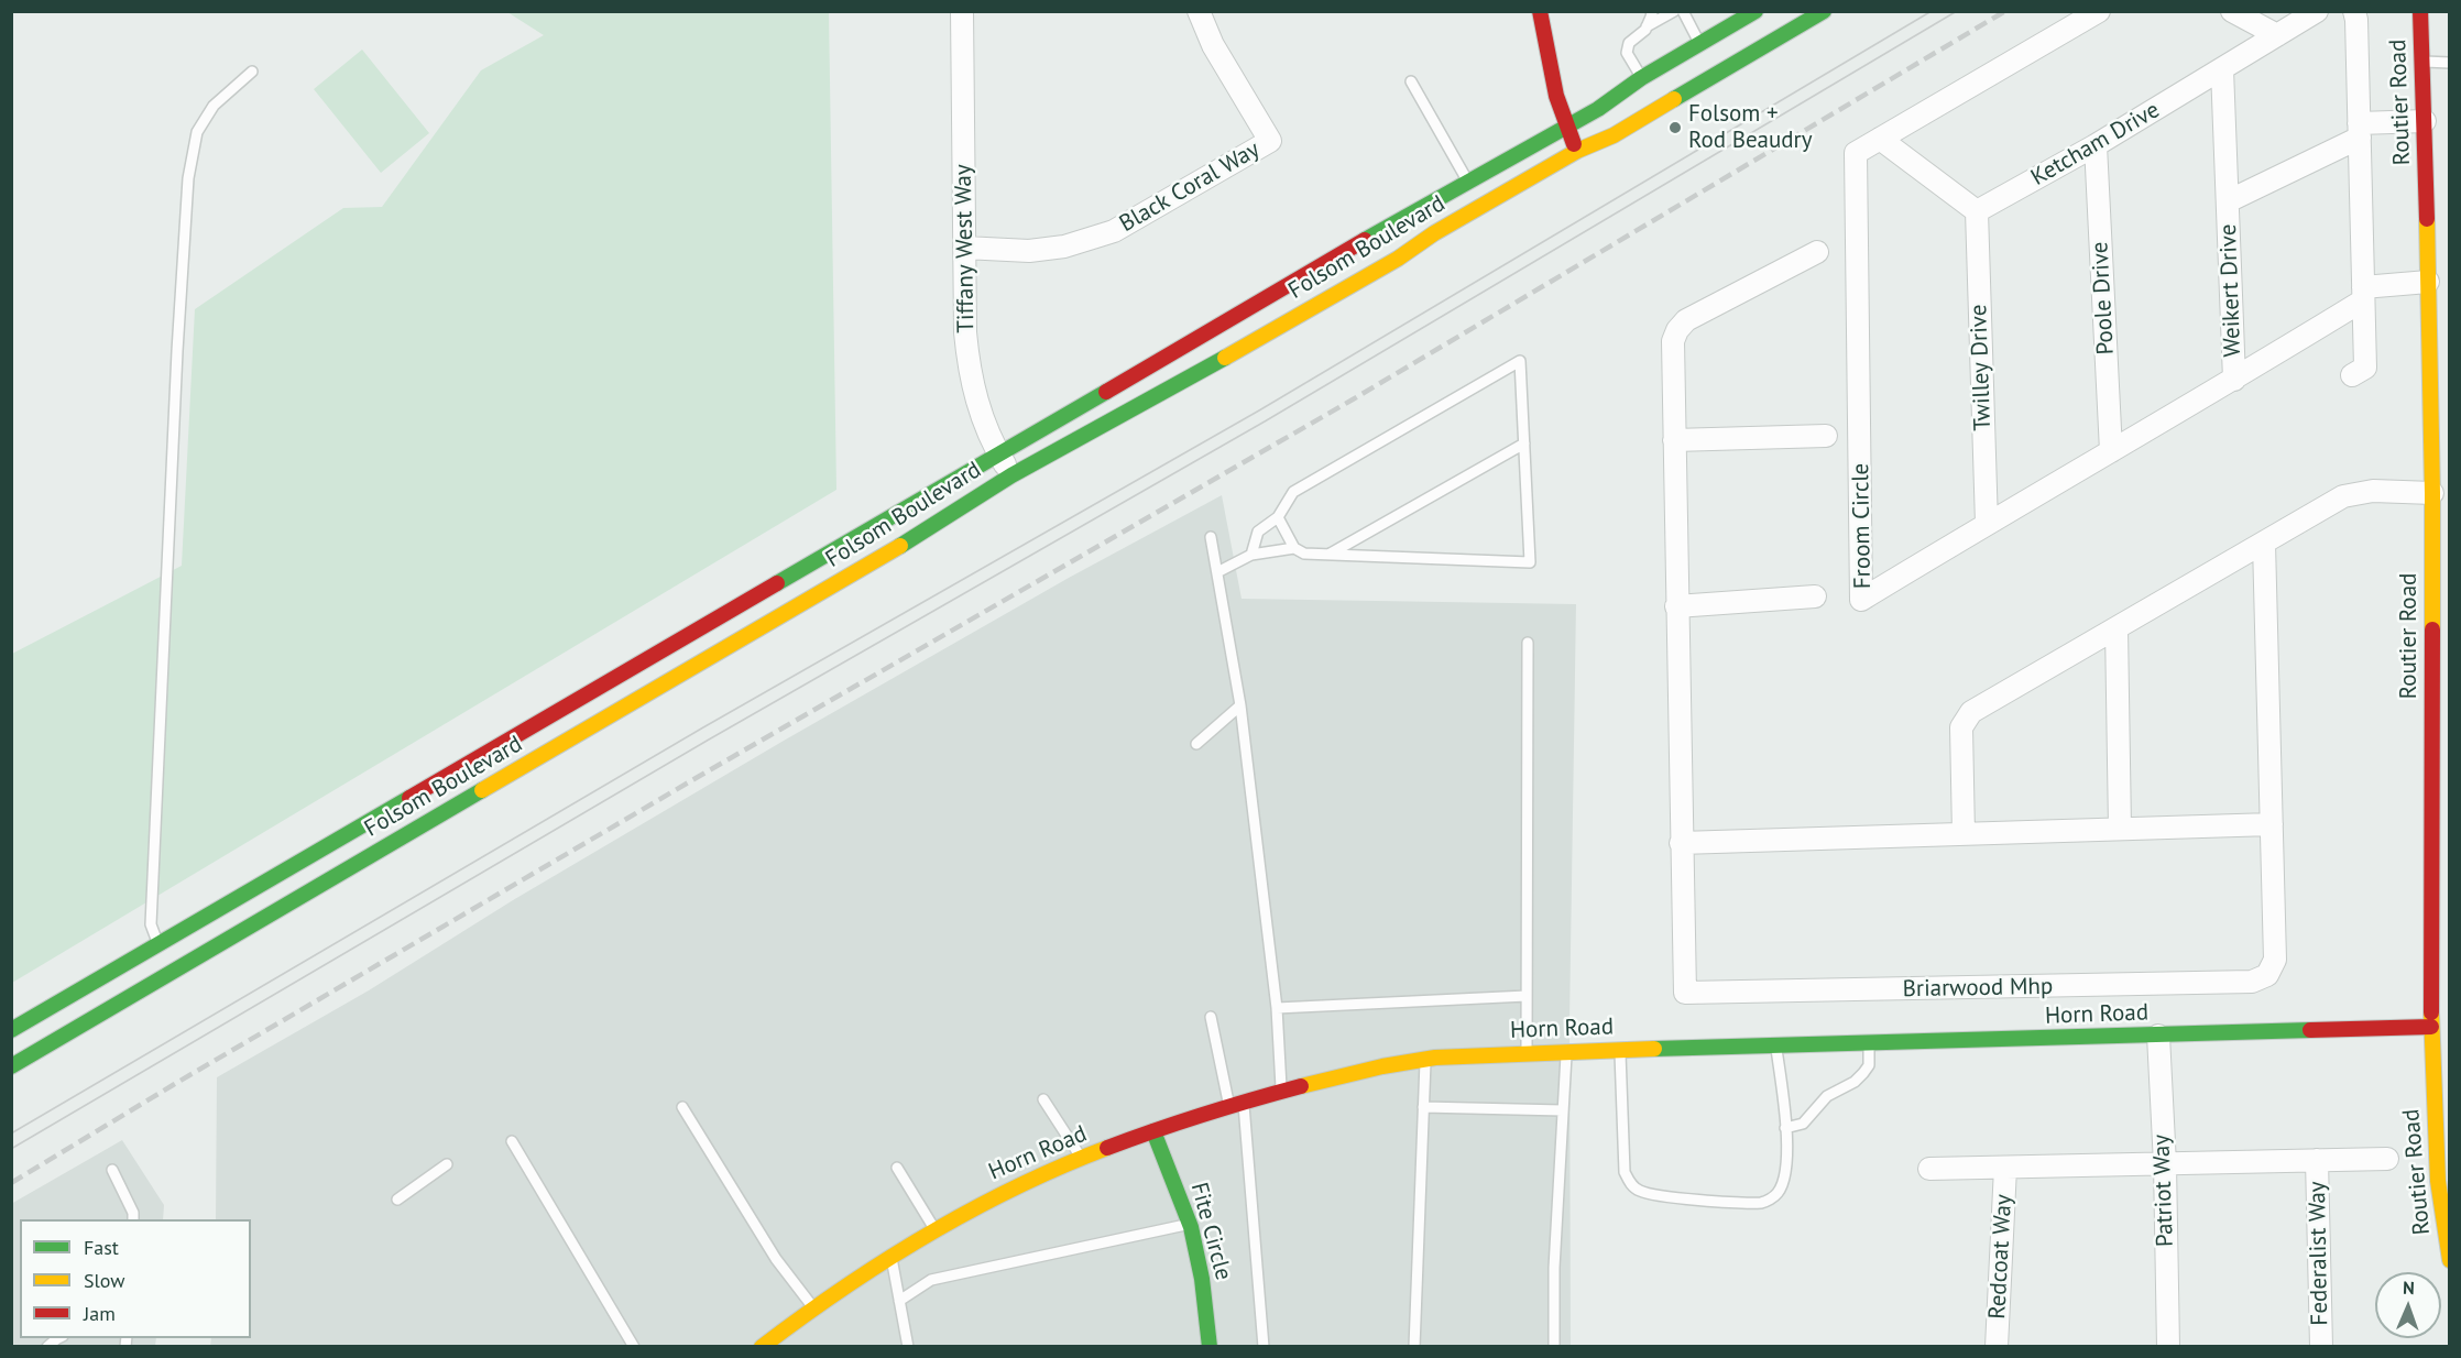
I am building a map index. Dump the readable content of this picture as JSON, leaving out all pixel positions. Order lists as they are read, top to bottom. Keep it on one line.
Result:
{"streets":{"main road":["Routier Road","Folsom Boulevard","Horn Road","Fite Circle"],"street":["Ketcham Drive","Black Coral Way","Tiffany West Way","Weikert Drive","Poole Drive","Twilley Drive","Froom Circle","Briarwood Mhp","Patriot Way","Federalist Way","Redcoat Way"]},"crossings":[["Routier Road","Horn Road"],["Ketcham Drive","Weikert Drive"],["Ketcham Drive","Poole Drive"],["Ketcham Drive","Twilley Drive"],["Black Coral Way","Tiffany West Way"],["Folsom Boulevard","Tiffany West Way"],["Weikert Drive","Froom Circle"],["Poole Drive","Froom Circle"],["Twilley Drive","Froom Circle"],["Horn Road","Patriot Way"],["Horn Road","Fite Circle"],["Patriot Way","Federalist Way"],["Patriot Way","Redcoat Way"],["Federalist Way","Redcoat Way"]],"places":["Folsom + Rod Beaudry"],"legend":["Fast","Slow","Jam"],"north":"top"}
